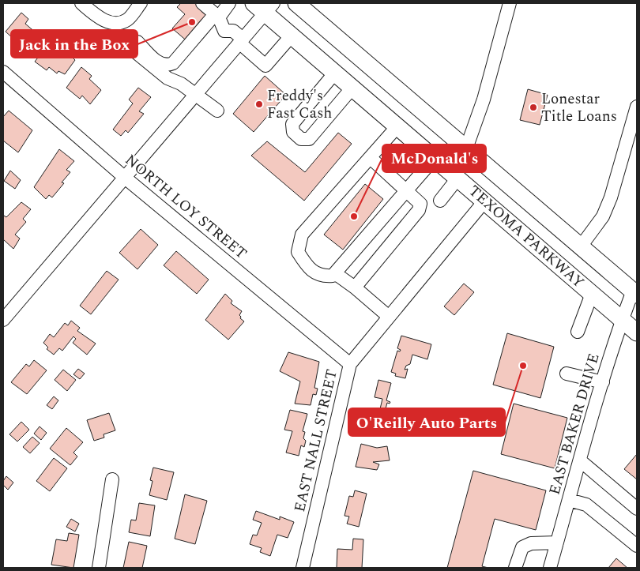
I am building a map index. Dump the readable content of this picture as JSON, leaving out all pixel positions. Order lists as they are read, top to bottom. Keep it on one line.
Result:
{"streets":{"main road":["TEXOMA PARKWAY"],"street":["NORTH LOY STREET","EAST BAKER DRIVE","EAST NALL STREET"]},"crossings":[["NORTH LOY STREET","EAST NALL STREET"],["TEXOMA PARKWAY","EAST BAKER DRIVE"],["TEXOMA PARKWAY","EAST NALL STREET"]],"places":["Jack in the Box","Freddy's Fast Cash","Lonestar Title Loans","McDonald's","O'Reilly Auto Parts"]}
